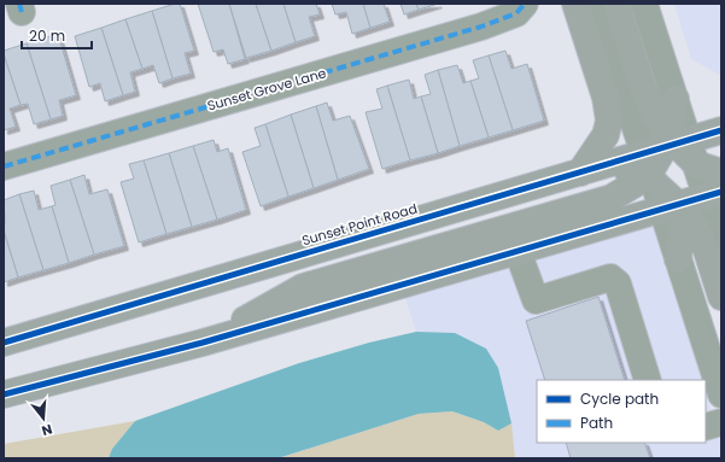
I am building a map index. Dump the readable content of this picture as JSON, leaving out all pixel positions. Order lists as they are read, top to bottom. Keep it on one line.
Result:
{"streets":{"main road":["Sunset Point Road"],"street":["Sunset Grove Lane"]},"legend":["Cycle path","Path"],"scale_bar":"20 m","north":"bottom"}
